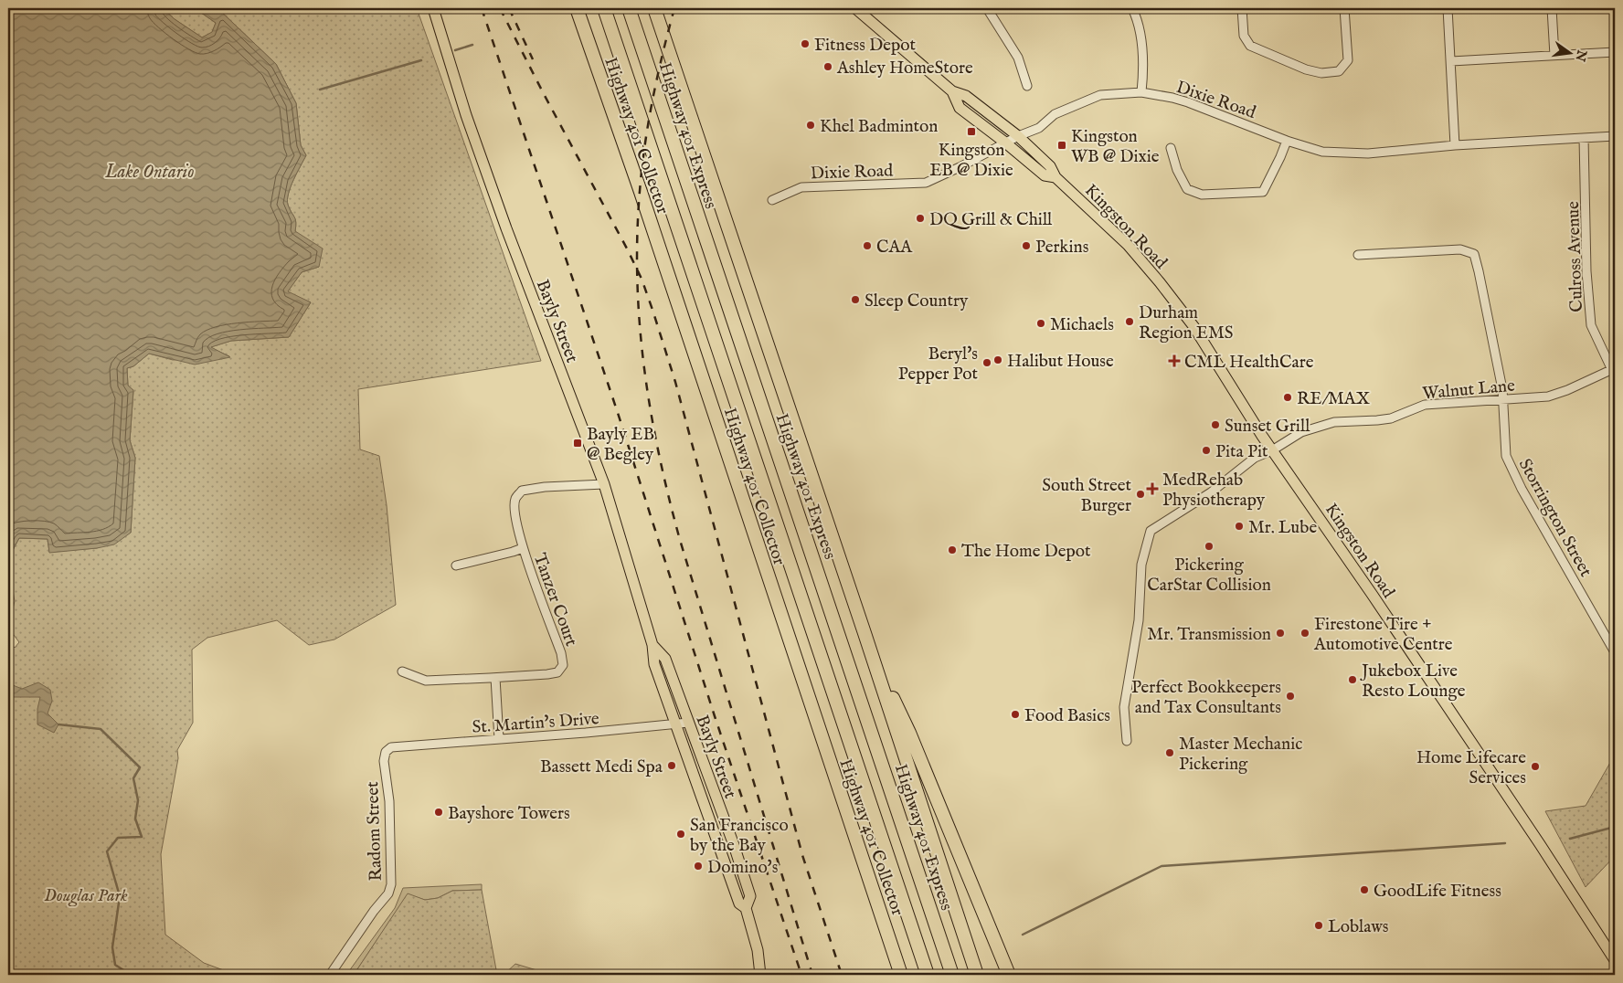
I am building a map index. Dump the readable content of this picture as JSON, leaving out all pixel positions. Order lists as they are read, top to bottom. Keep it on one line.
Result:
{"streets":{"highway":["Highway 401 Collector","Highway 401 Express"],"main road":["Kingston Road","Bayly Street"],"street":["Dixie Road","Culross Avenue","Walnut Lane","Storrington Street","Tanzer Court","St. Martin's Drive","Radom Street"]},"crossings":[["Dixie Road","Kingston Road"],["Dixie Road","Culross Avenue"],["Kingston Road","Walnut Lane"],["Culross Avenue","Walnut Lane"],["Bayly Street","Tanzer Court"],["Bayly Street","St. Martin's Drive"],["Walnut Lane","Storrington Street"],["St. Martin's Drive","Radom Street"]],"water":["Lake Ontario"],"parks":["Douglas Park"],"places":{"other":["Fitness Depot","Ashley HomeStore","Khel Badminton","DQ Grill & Chill","CAA","Perkins","Sleep Country","Durham Region EMS","Michaels","Halibut House","Beryl's Pepper Pot","RE/MAX","Sunset Grill","Pita Pit","South Street Burger","Mr. Lube","Pickering CarStar Collision","The Home Depot","Mr. Transmission","Firestone Tire + Automotive Centre","Jukebox Live Resto Lounge","Perfect Bookkeepers and Tax Consultants","Food Basics","Master Mechanic Pickering","Bassett Medi Spa","Home Lifecare Services","Bayshore Towers","San Francisco by the Bay","Domino's","GoodLife Fitness","Loblaws"],"transit":["Kingston EB @ Dixie","Kingston WB @ Dixie","Bayly EB @ Begley"],"health":["CML HealthCare","MedRehab Physiotherapy"]},"north":"right"}
